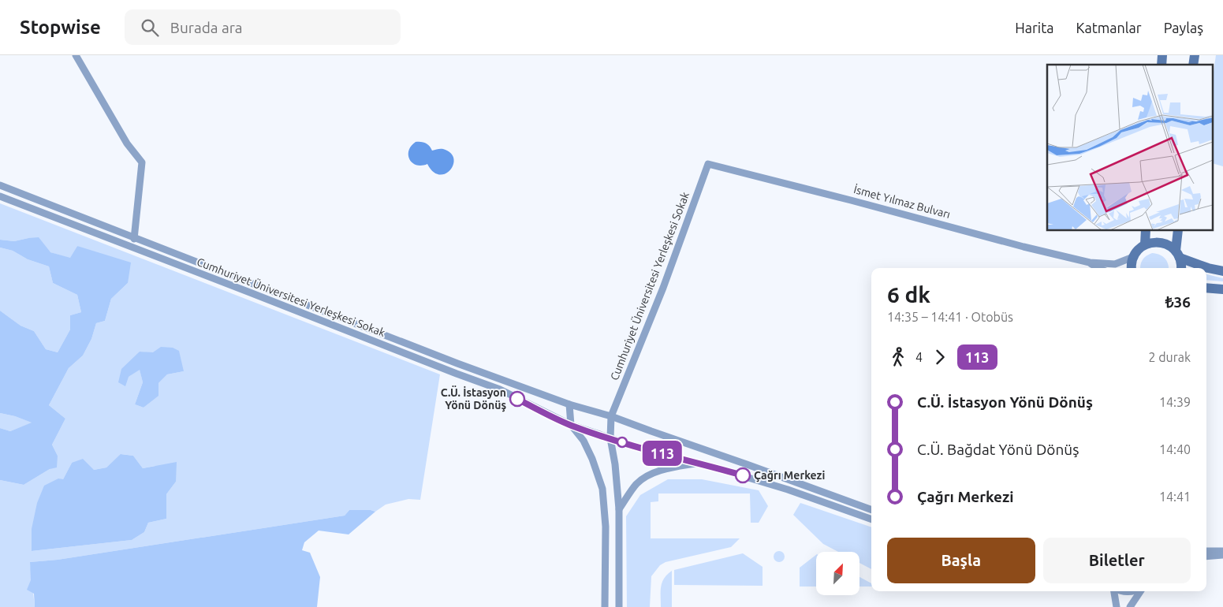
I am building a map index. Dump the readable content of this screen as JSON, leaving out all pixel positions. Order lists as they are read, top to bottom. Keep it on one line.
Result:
{"streets":{"street":["İsmet Yılmaz Bulvarı","Cumhuriyet Üniversitesi Yerleşkesi Sokak"]},"crossings":[["İsmet Yılmaz Bulvarı","Cumhuriyet Üniversitesi Yerleşkesi Sokak"]],"places":["C.Ü. İstasyon Yönü Dönüş","Çağrı Merkezi"],"lines":["bus line 113"],"north":"top right","page":{"header":"Stopwise","search":"Burada ara","nav":["Harita","Katmanlar","Paylaş"],"on_map":"113","heading":["6 dk","14:35 – 14:41 · Otobüs","₺36"],"legs":["4","113","2 durak"],"list":[{"name":"C.Ü. İstasyon Yönü Dönüş","value":"14:39"},{"name":"C.Ü. Bağdat Yönü Dönüş","value":"14:40"},{"name":"Çağrı Merkezi","value":"14:41"}],"buttons":["Başla","Biletler"]}}
